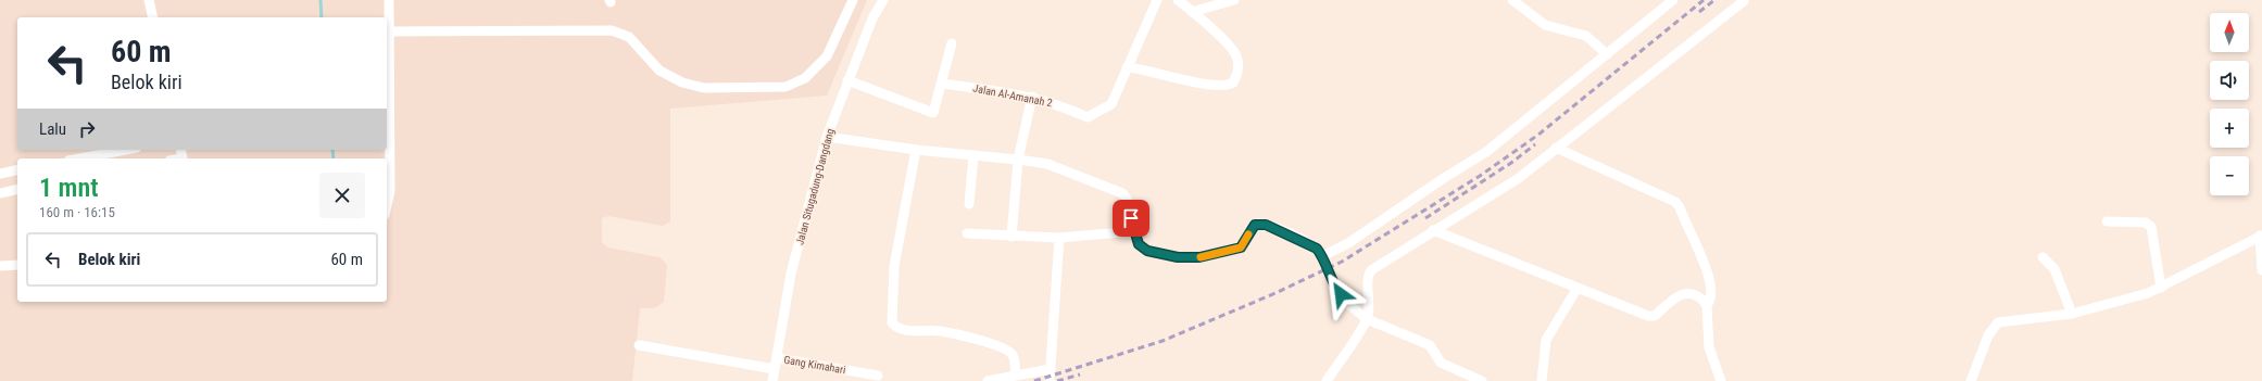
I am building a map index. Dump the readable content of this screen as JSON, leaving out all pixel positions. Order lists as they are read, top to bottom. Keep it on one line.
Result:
{"streets":{"street":["Jalan Al-Amanah 2","Jalan Situgadung-Dangdang","Gang Kimahari"]},"crossings":[["Jalan Situgadung-Dangdang","Gang Kimahari"]],"north":"top","page":{"map_buttons":["+","−"],"turn":["60 m","Belok kiri"],"then":"Lalu","heading":["1 mnt","160 m · 16:15"],"list":[{"name":"Belok kiri","value":"60 m"}]}}
